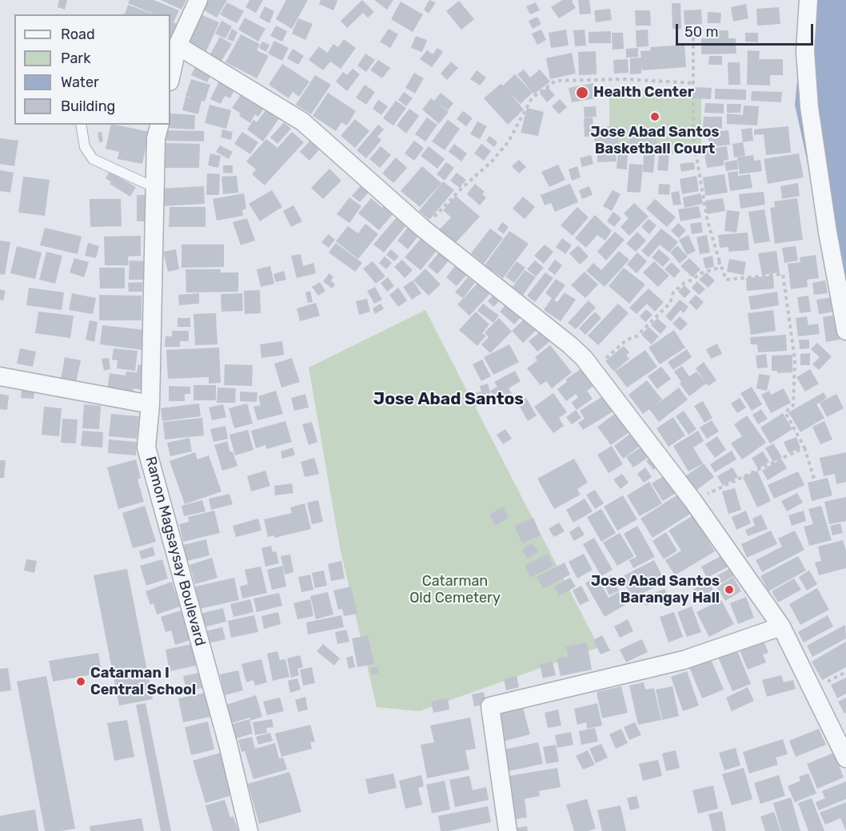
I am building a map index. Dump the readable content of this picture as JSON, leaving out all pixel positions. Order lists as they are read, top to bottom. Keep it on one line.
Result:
{"streets":{"street":["Ramon Magsaysay Boulevard"]},"districts":["Jose Abad Santos"],"parks":["Catarman Old Cemetery"],"places":["Health Center","Jose Abad Santos Basketball Court","Jose Abad Santos Barangay Hall","Catarman I Central School"],"legend":["Road","Park","Water","Building"],"scale_bar":"50 m"}
